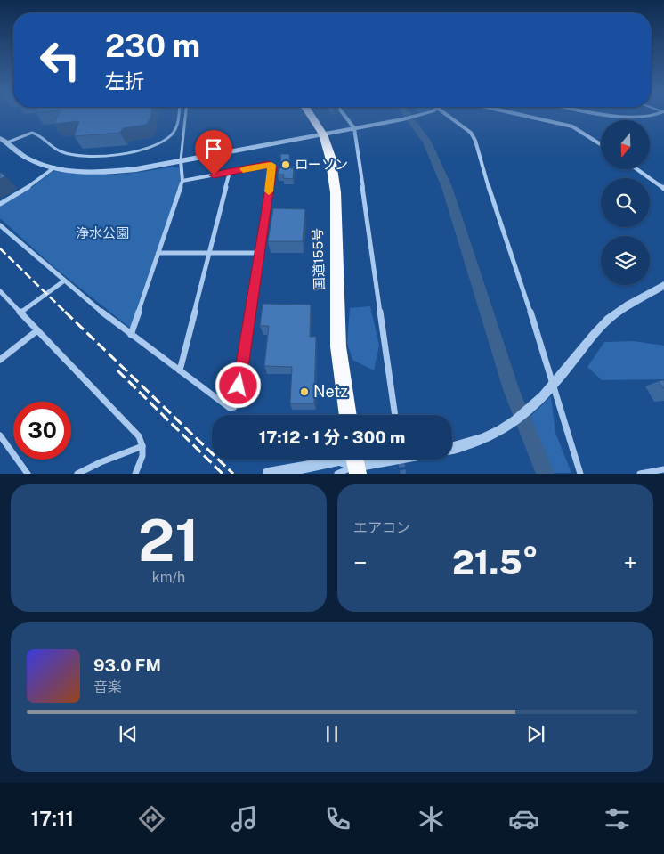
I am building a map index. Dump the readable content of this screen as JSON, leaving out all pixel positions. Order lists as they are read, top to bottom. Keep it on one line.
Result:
{"streets":{"highway":["国道155号"]},"parks":["浄水公園"],"places":["ローソン","Netz"],"north":"bottom","page":{"turn":["230 m","左折"],"limit":"30","trip":"17:12 · 1 分 · 300 m","tile":[["21","km/h"],"エアコン"],"heat":["−","21.5°","+"],"song":["93.0 FM","音楽"],"tabs":"17:11"}}
